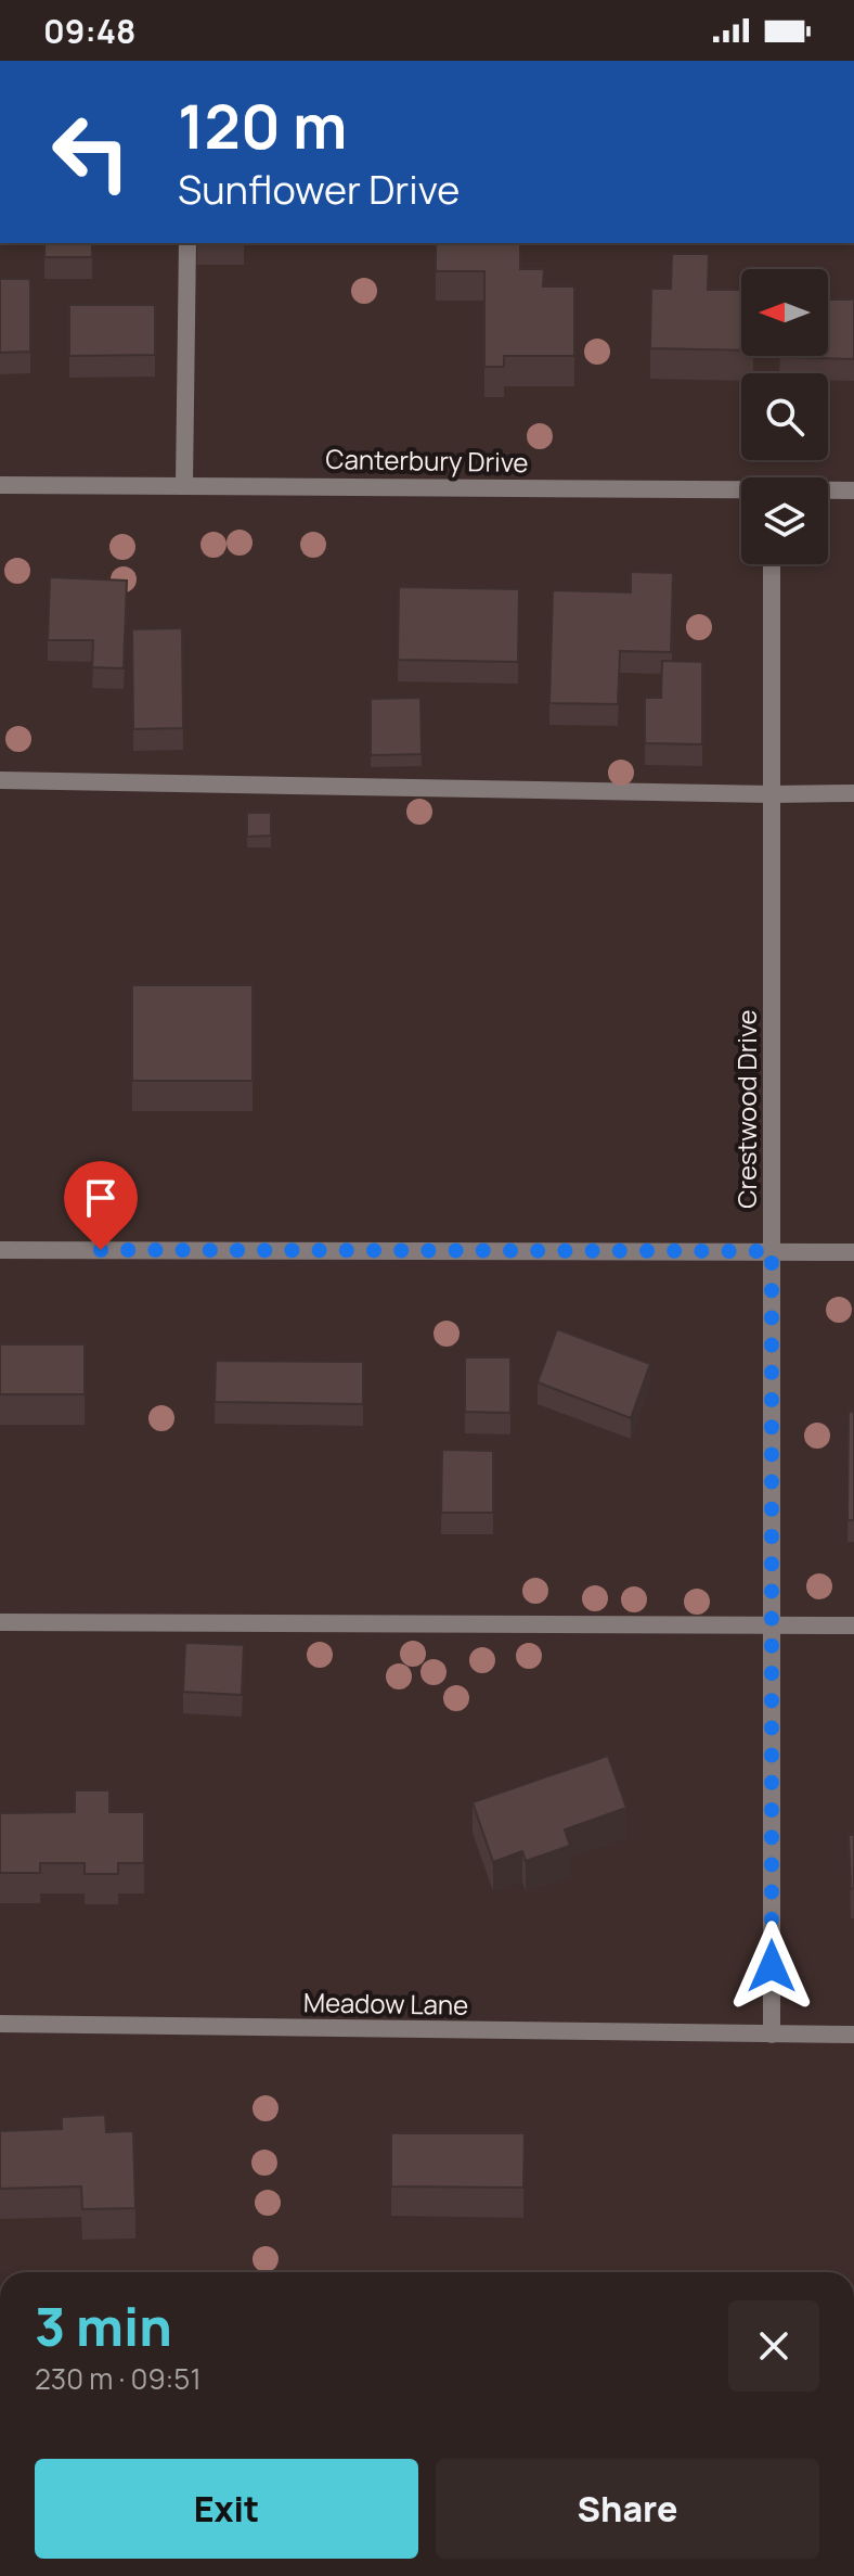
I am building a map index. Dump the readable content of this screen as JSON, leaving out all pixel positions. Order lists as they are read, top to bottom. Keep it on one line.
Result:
{"streets":{"street":["Canterbury Drive","Crestwood Drive","Meadow Lane"]},"crossings":[["Crestwood Drive","Meadow Lane"]],"north":"left","page":{"status":"09:48","turn":["120 m","Sunflower Drive"],"heading":["3 min","230 m · 09:51"],"buttons":["Exit","Share"]}}
